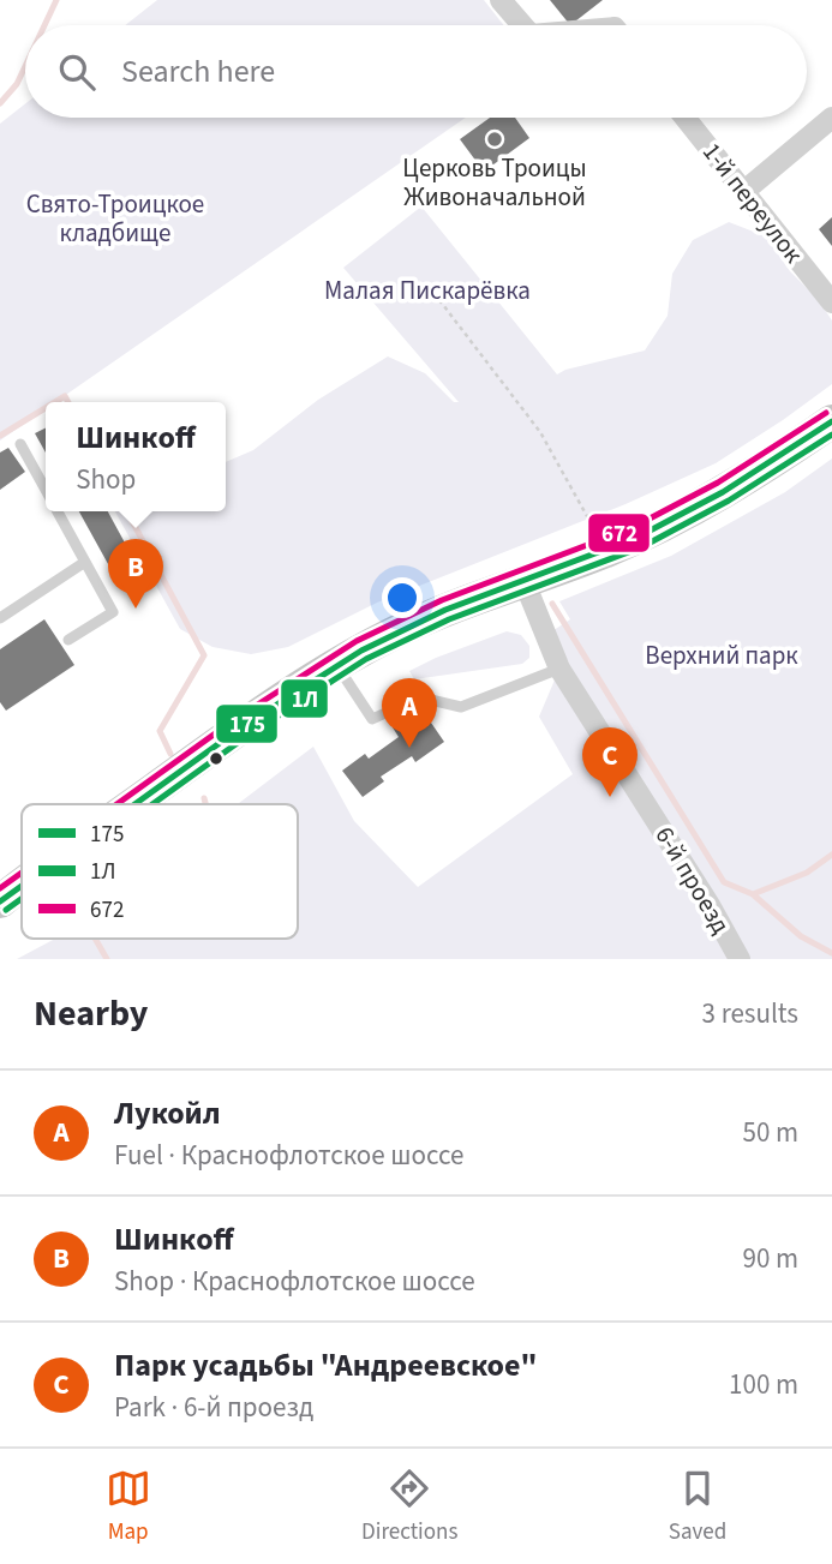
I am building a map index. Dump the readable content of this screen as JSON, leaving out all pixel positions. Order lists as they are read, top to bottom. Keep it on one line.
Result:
{"streets":{"street":["1-й переулок","6-й проезд"]},"parks":["Свято-Троицкое кладбище","Малая Пискарёвка","Верхний парк"],"places":["Церковь Троицы Живоначальной"],"lines":["transit line 672","transit line 175","transit line 1Л"],"legend":["175","1Л","672"],"page":{"search":"Search here","popup":["Шинкoff","Shop"],"pins":["B","A","C"],"heading":["Nearby","3 results"],"list":[{"mark":"A","name":"Лукойл","note":"Fuel · Краснофлотское шоссе","value":"50 m"},{"mark":"B","name":"Шинкoff","note":"Shop · Краснофлотское шоссе","value":"90 m"},{"mark":"C","name":"Парк усадьбы \"Андреевское\"","note":"Park · 6-й проезд","value":"100 m"}],"nav":["Map","Directions","Saved"]}}
